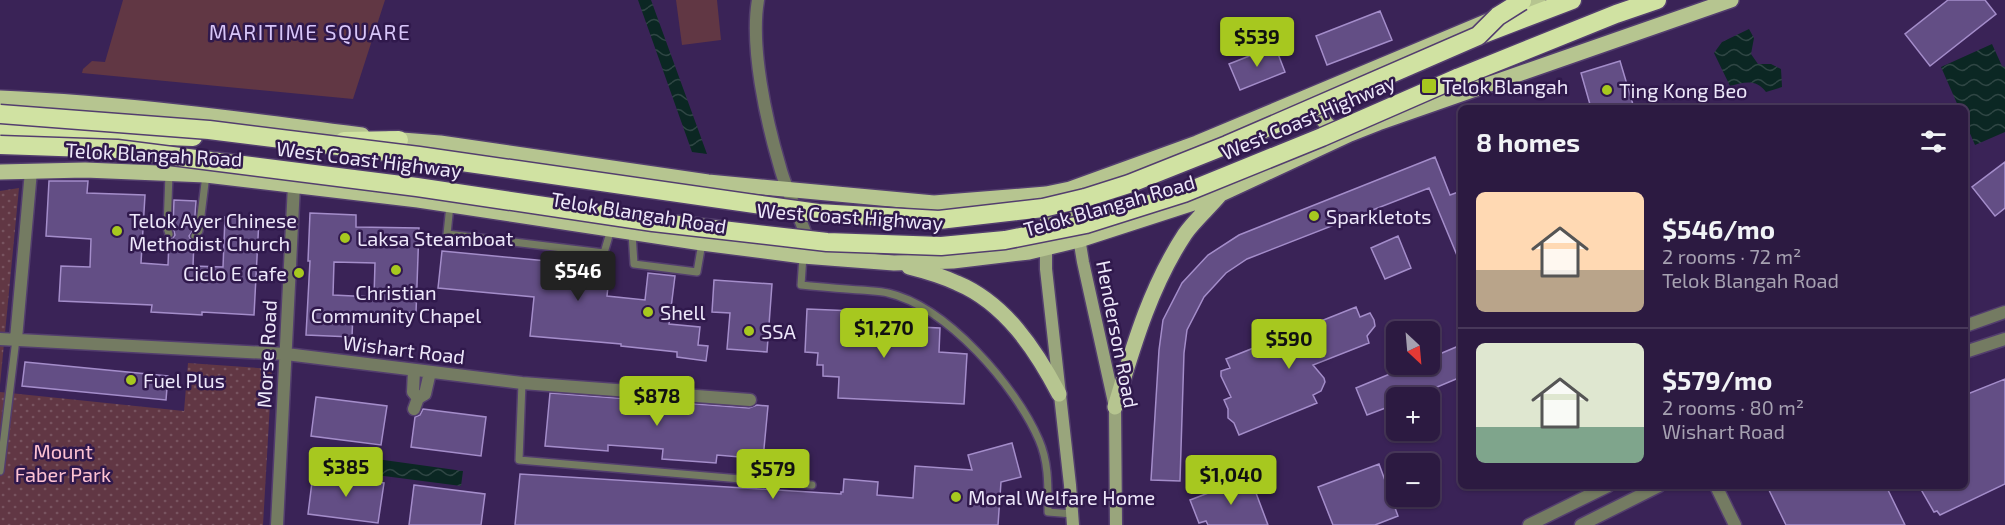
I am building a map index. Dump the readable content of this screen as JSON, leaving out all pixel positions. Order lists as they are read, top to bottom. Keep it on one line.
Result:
{"streets":{"highway":["West Coast Highway"],"main road":["Telok Blangah Road","Henderson Road"],"street":["Wishart Road","Morse Road"]},"crossings":[["Telok Blangah Road","Henderson Road"],["Telok Blangah Road","Morse Road"],["Wishart Road","Morse Road"]],"districts":["MARITIME SQUARE"],"parks":["Mount Faber Park"],"places":{"transit":["Telok Blangah"],"other":["Ting Kong Beo","Sparkletots","Telok Ayer Chinese Methodist Church","Laksa Steamboat","Christian Community Chapel","Ciclo E Cafe","Shell","SSA","Fuel Plus","Moral Welfare Home"]},"north":"bottom right","page":{"price":["$539","$546","$1,270","$590","$878","$385","$579","$1,040"],"heading":"8 homes","list":[{"name":"$546/mo","note":"2 rooms · 72 m² · Telok Blangah Road"},{"name":"$579/mo","note":"2 rooms · 80 m² · Wishart Road"}],"map_buttons":["+","−"]}}
